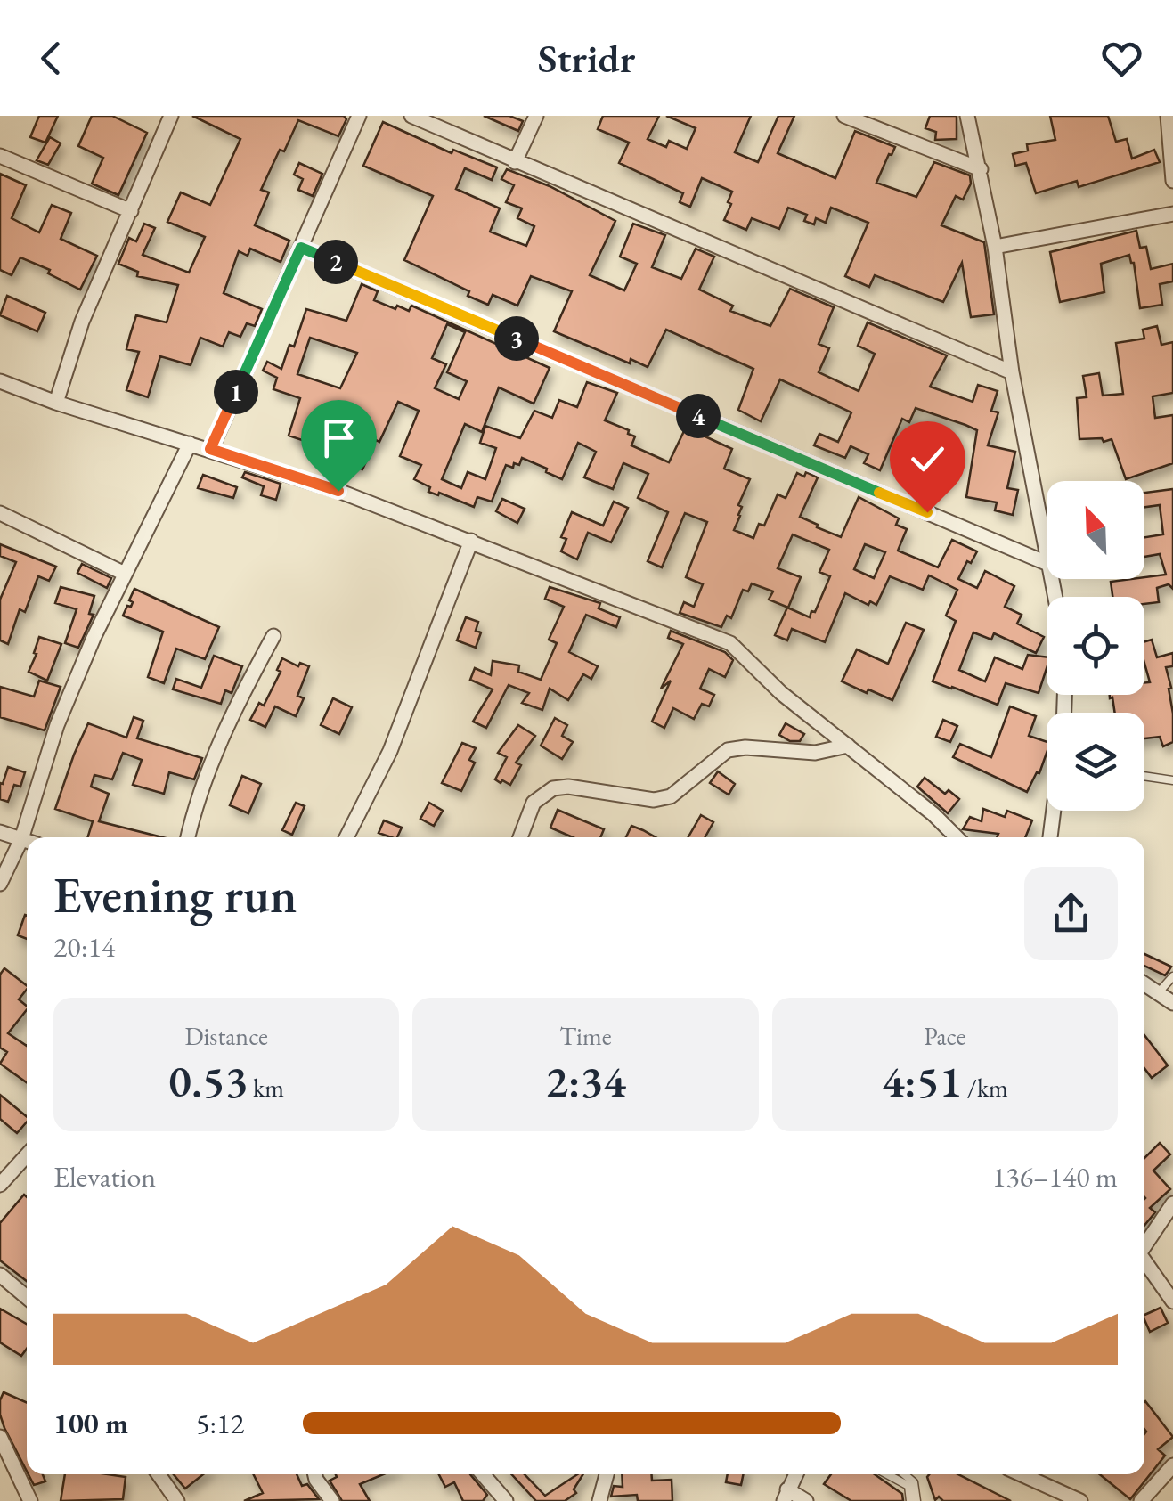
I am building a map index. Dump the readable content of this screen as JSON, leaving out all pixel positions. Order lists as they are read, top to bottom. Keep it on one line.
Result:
{"north":"top left","page":{"header":"Stridr","pins":["2","3","1","4"],"heading":["Evening run","20:14"],"stats":[["Distance","0.53 km"],["Time","2:34"],["Pace","4:51 /km"]],"chart":["Elevation","136–140 m"],"list":[{"name":"100 m","note":"5:12"}]}}
